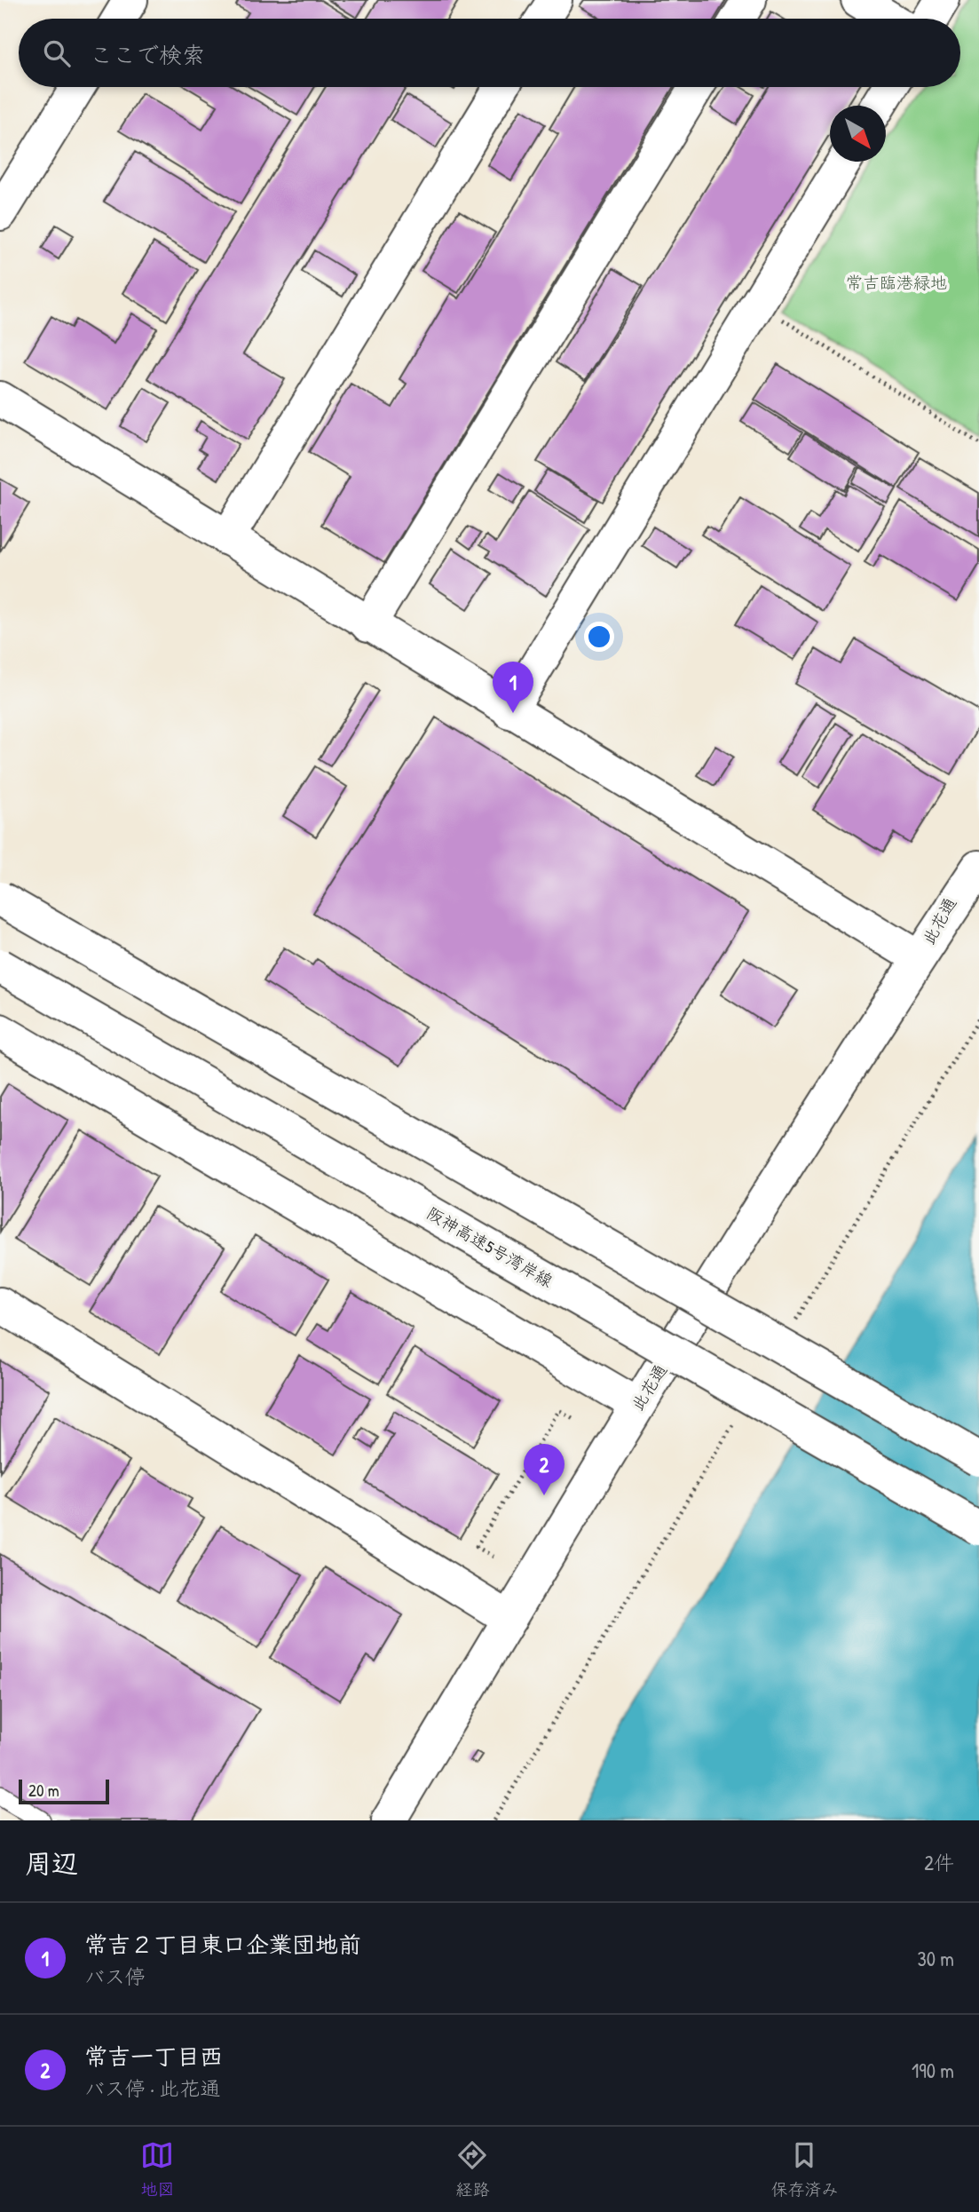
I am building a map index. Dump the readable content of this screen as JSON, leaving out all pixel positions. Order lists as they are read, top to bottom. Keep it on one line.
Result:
{"streets":{"main road":["此花通","阪神高速5号湾岸線"]},"parks":["常吉臨港緑地"],"scale_bar":"20 m","north":"bottom right","page":{"search":"ここで検索","pins":["1","2"],"scale":"20 m","heading":["周辺","2件"],"list":[{"mark":"1","name":"常吉２丁目東口企業団地前","note":"バス停","value":"30 m"},{"mark":"2","name":"常吉一丁目西","note":"バス停 · 此花通","value":"190 m"}],"nav":["地図","経路","保存済み"]}}
